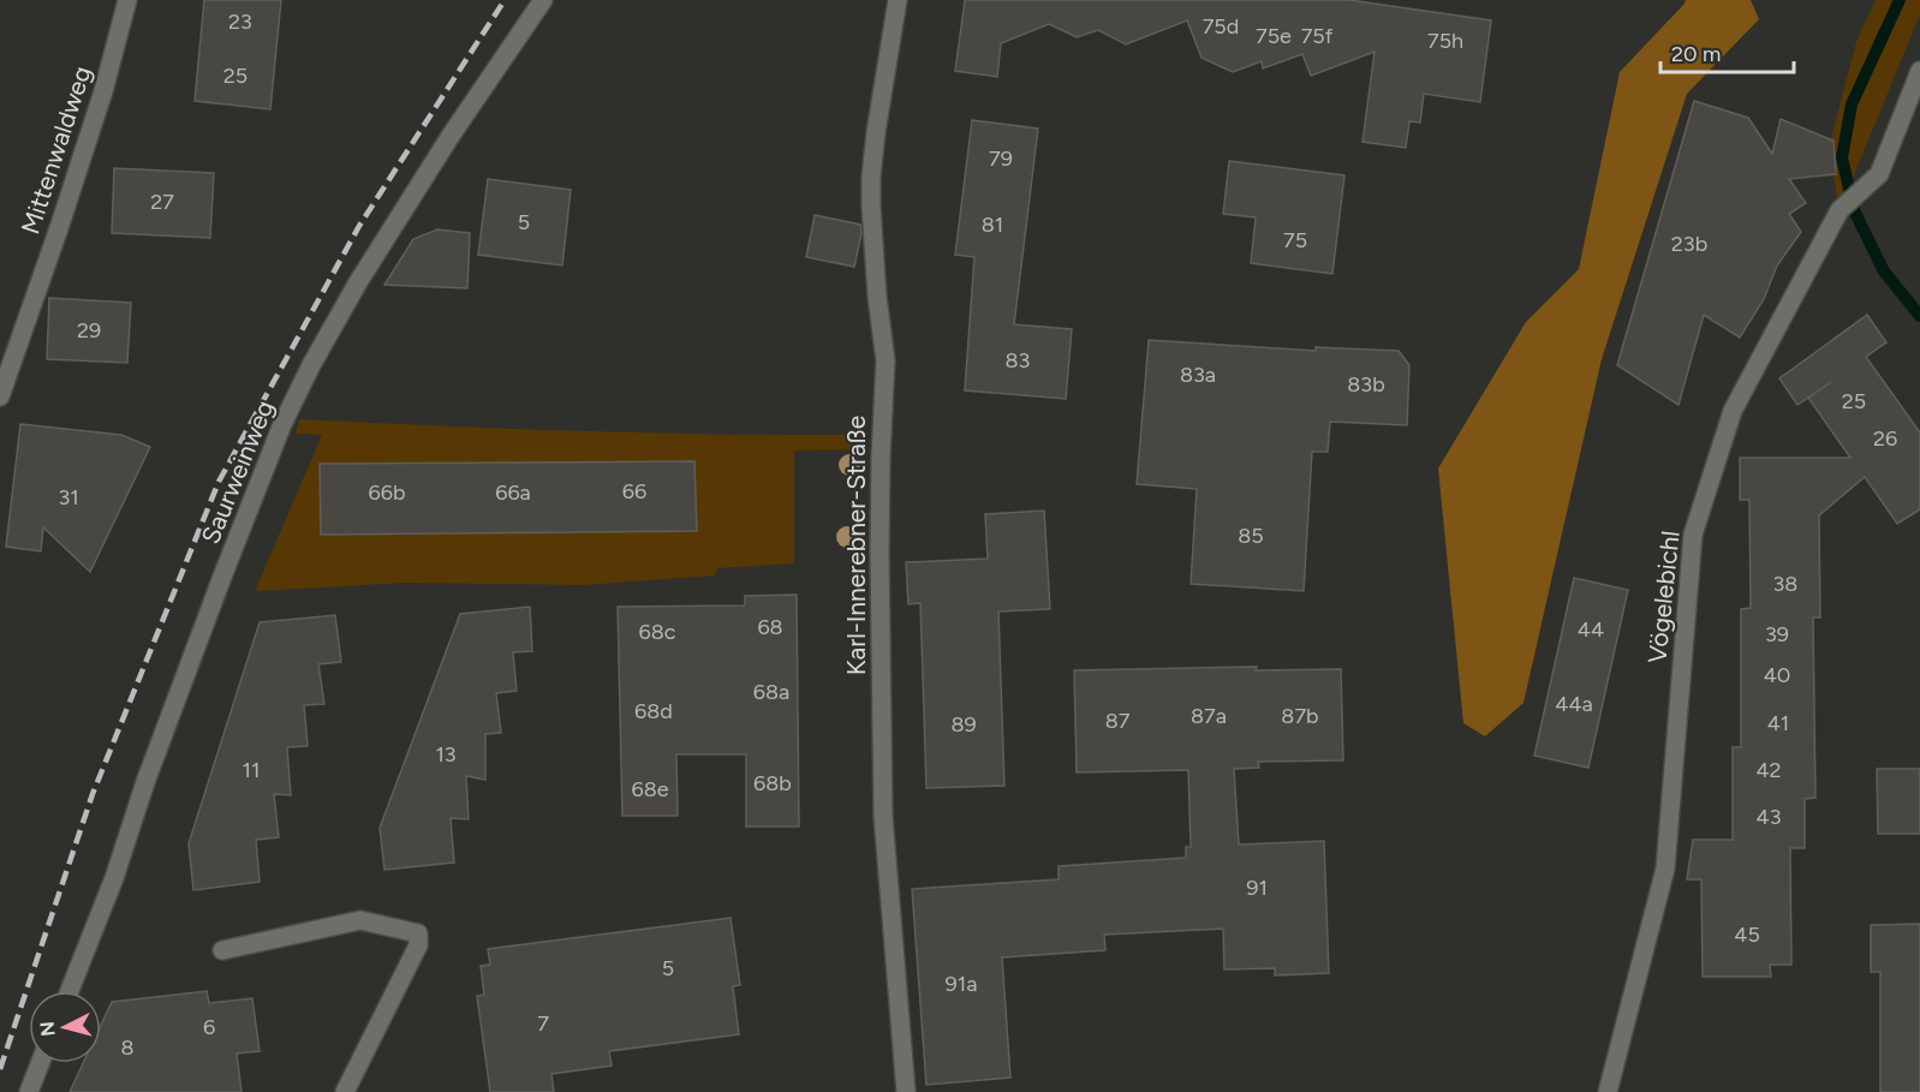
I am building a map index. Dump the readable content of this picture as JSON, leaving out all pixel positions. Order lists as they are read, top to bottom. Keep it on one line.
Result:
{"streets":{"street":["Mittenwaldweg","Saurweinweg","Karl-Innerebner-Straße","Vögelebichl"]},"house_numbers":["23","75d","75e","75f","75h","25","79","27","5","81","75","23b","29","83","83a","83b","25","26","66","66b","66a","31","85","38","68","44","68c","39","40","68a","44a","68d","87a","87b","87","41","89","13","11","42","68b","68e","43","91","45","5","91a","7","6","8"],"scale_bar":"20 m","north":"left"}
